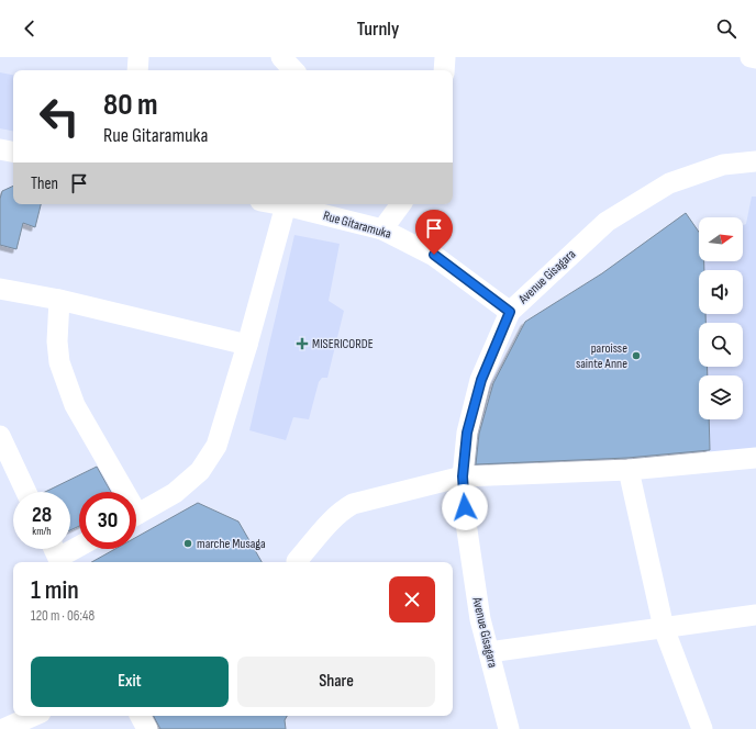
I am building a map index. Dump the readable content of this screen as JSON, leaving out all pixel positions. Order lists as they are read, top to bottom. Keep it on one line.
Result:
{"streets":{"street":["Rue Gitaramuka","Avenue Gisagara"]},"crossings":[["Rue Gitaramuka","Avenue Gisagara"]],"places":{"health":["MISERICORDE"],"other":["paroisse sainte Anne","marche Musaga"]},"north":"right","page":{"header":"Turnly","turn":["80 m","Rue Gitaramuka"],"then":"Then","speed":"28 km/h","limit":"30","heading":["1 min","120 m · 06:48"],"buttons":["Exit","Share"]}}
